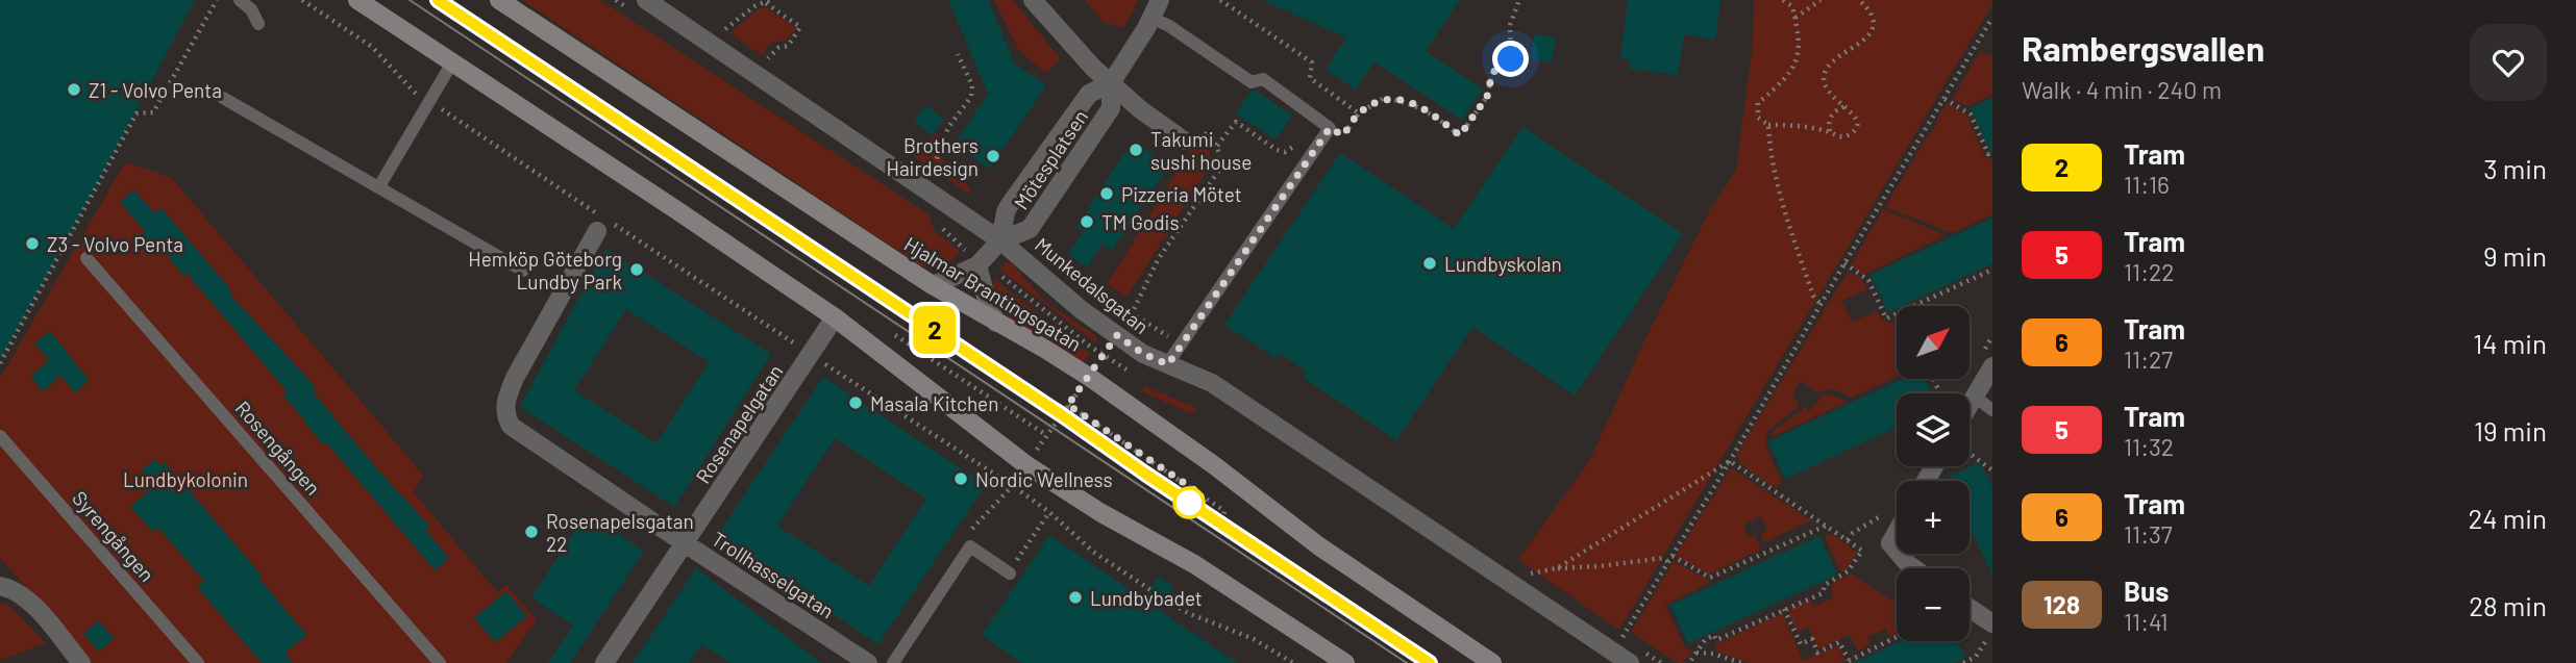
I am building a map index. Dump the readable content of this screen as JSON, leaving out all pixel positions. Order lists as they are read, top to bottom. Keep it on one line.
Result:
{"streets":{"main road":["Hjalmar Brantingsgatan"],"street":["Mötesplatsen","Munkedalsgatan","Rosenapelgatan","Trollhasselgatan"],"lane":["Rosengången","Syrengången"]},"crossings":[["Mötesplatsen","Munkedalsgatan"],["Mötesplatsen","Hjalmar Brantingsgatan"],["Rosenapelgatan","Trollhasselgatan"]],"parks":["Lundbykolonin"],"places":["Z1 - Volvo Penta","Takumi sushi house","Brothers Hairdesign","Pizzeria Mötet","TM Godis","Z3 - Volvo Penta","Lundbyskolan","Hemköp Göteborg Lundby Park","Masala Kitchen","Nordic Wellness","Rosenapelsgatan 22","Lundbybadet"],"lines":["tram line 2"],"north":"top right","page":{"on_map":"2","heading":["Rambergsvallen","Walk · 4 min · 240 m"],"list":[{"mark":"2","name":"Tram","note":"11:16","value":"3 min"},{"mark":"5","name":"Tram","note":"11:22","value":"9 min"},{"mark":"6","name":"Tram","note":"11:27","value":"14 min"},{"mark":"5","name":"Tram","note":"11:32","value":"19 min"},{"mark":"6","name":"Tram","note":"11:37","value":"24 min"},{"mark":"128","name":"Bus","note":"11:41","value":"28 min"}],"map_buttons":["+","−"]}}
